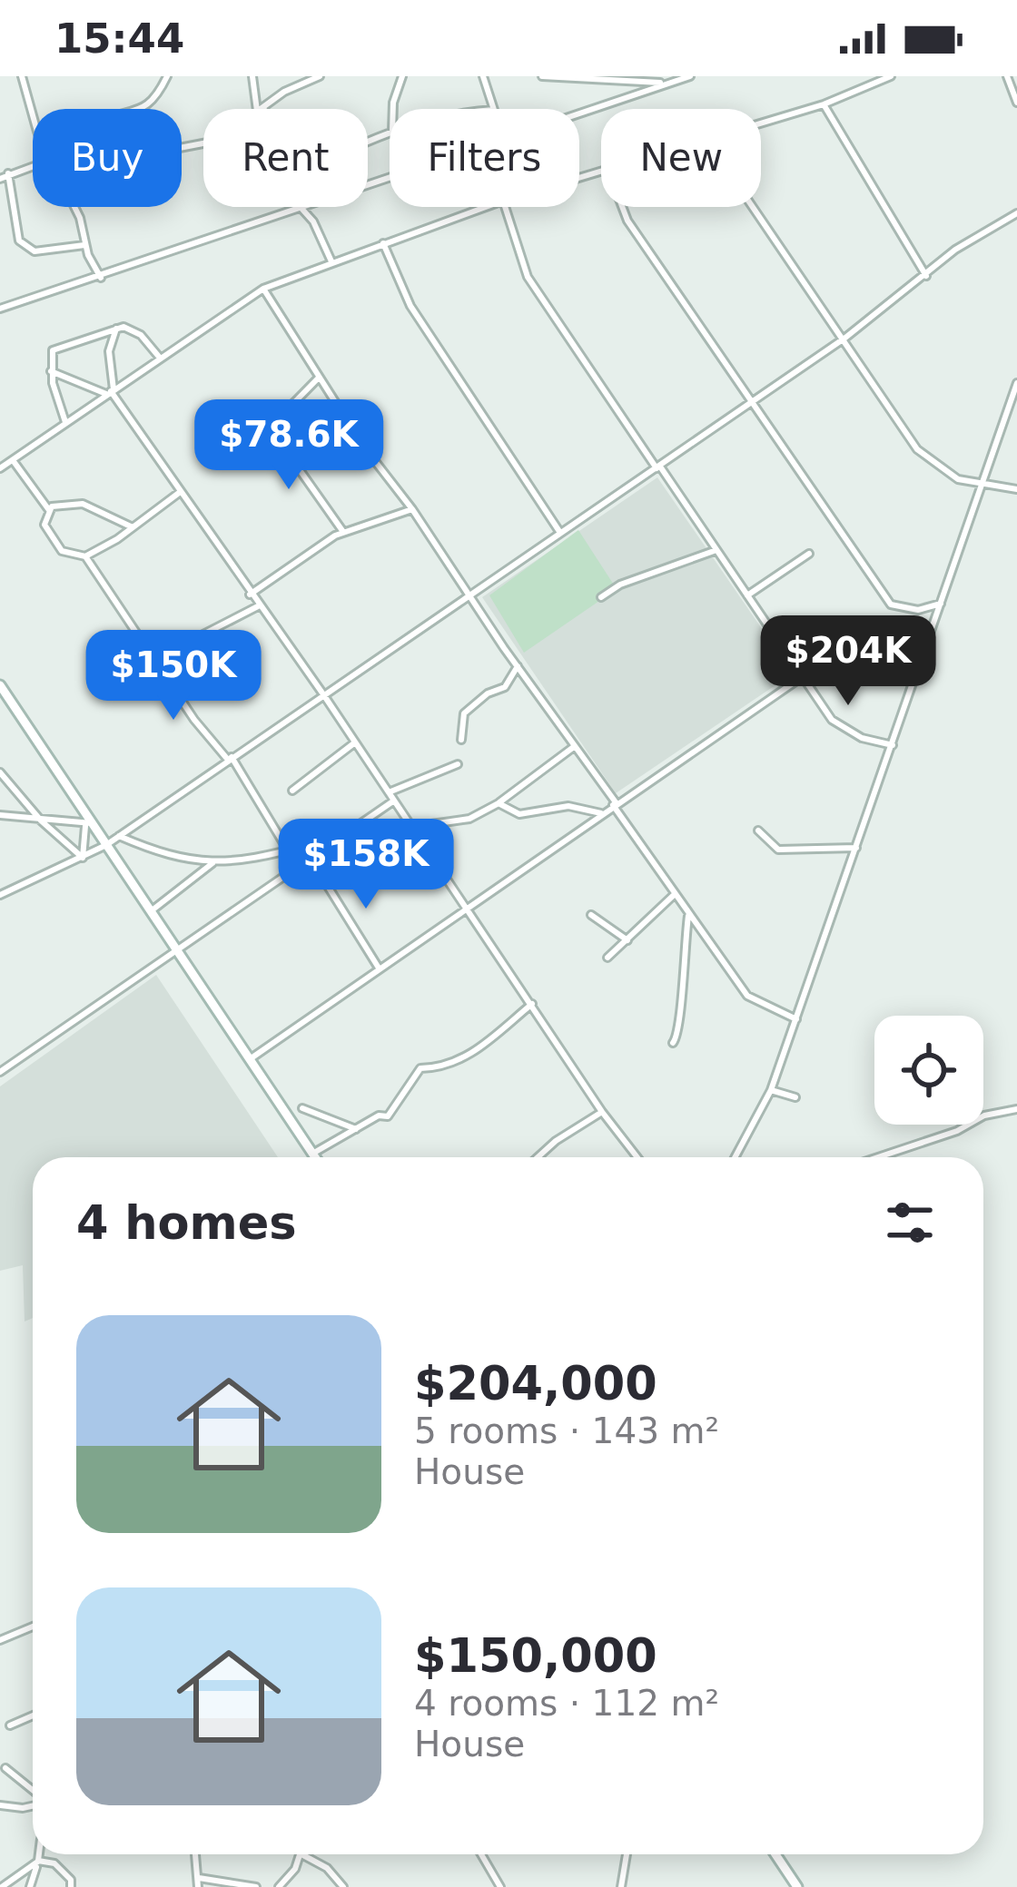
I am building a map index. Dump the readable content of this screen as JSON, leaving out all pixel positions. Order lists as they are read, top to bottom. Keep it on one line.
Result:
{"page":{"status":"15:44","chip":["Buy","Rent","Filters","New"],"price":["$78.6K","$204K","$150K","$158K"],"heading":"4 homes","list":[{"name":"$204,000","note":"5 rooms · 143 m² · House"},{"name":"$150,000","note":"4 rooms · 112 m² · House"}]}}
